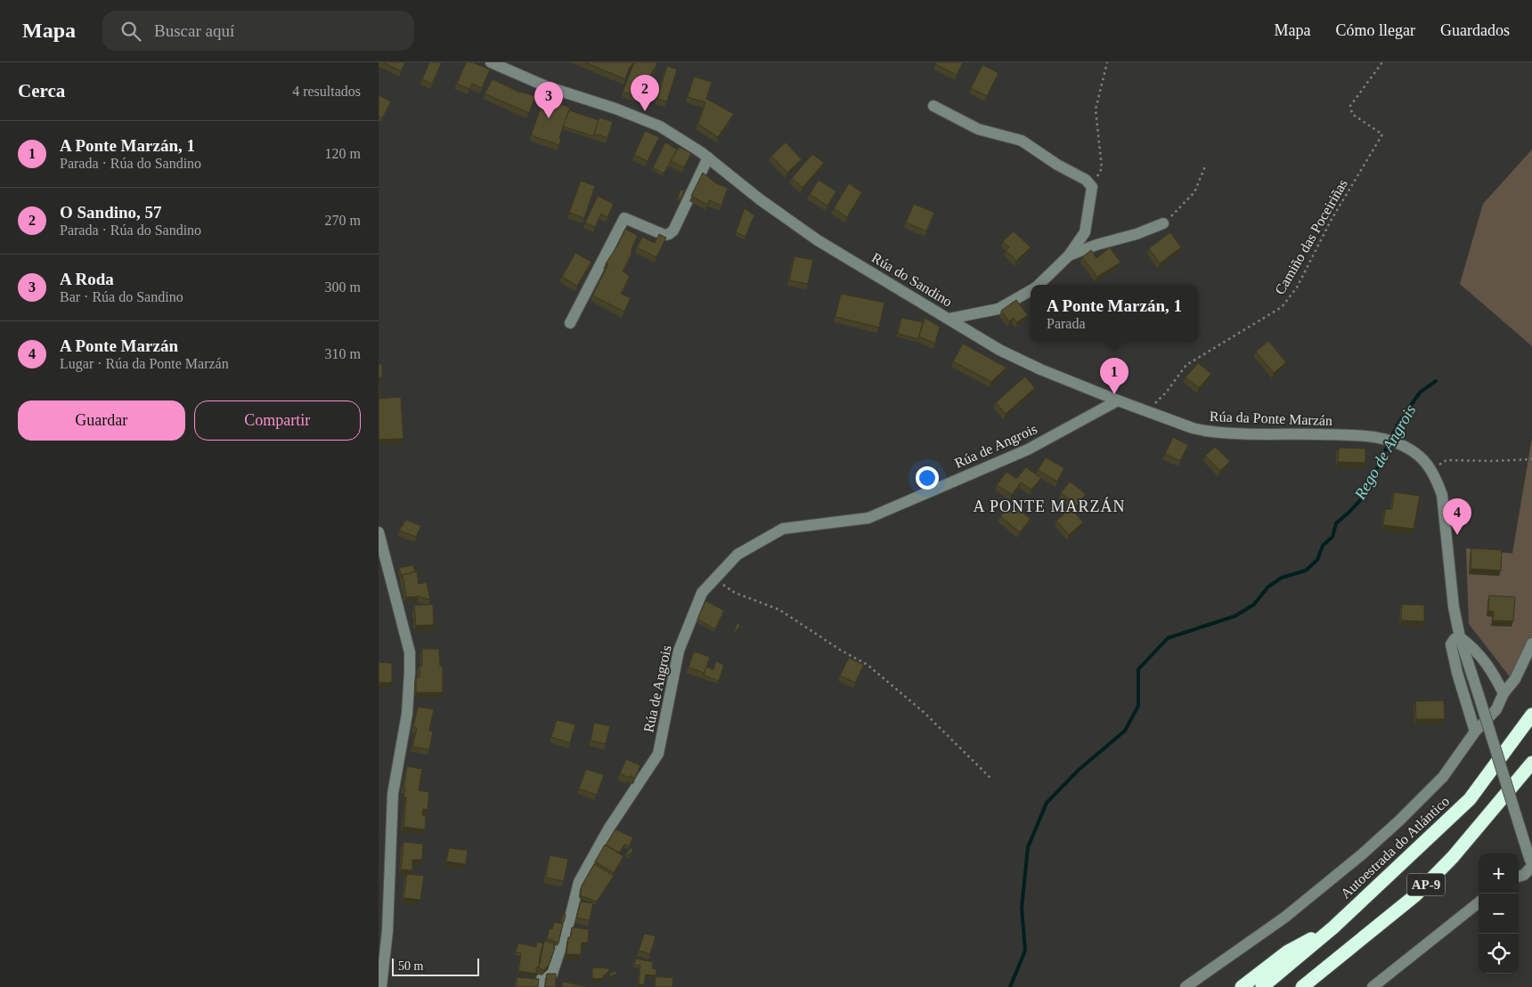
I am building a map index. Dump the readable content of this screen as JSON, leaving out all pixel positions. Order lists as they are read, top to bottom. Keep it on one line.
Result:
{"streets":{"highway":["Autoestrada do Atlántico","AP-9"],"street":["Rúa do Sandino","Rúa da Ponte Marzán","Rúa de Angrois"],"path":["Camiño das Poceiriñas"]},"crossings":[["Camiño das Poceiriñas","Rúa da Ponte Marzán"],["Rúa do Sandino","Rúa da Ponte Marzán"],["Rúa do Sandino","Rúa de Angrois"],["Rúa da Ponte Marzán","Rúa de Angrois"]],"districts":["A PONTE MARZÁN"],"water":["Rego de Angrois"],"scale_bar":"50 m","page":{"header":"Mapa","search":"Buscar aquí","nav":["Mapa","Cómo llegar","Guardados"],"heading":["Cerca","4 resultados"],"pins":["2","3","1","4"],"list":[{"mark":"1","name":"A Ponte Marzán, 1","note":"Parada · Rúa do Sandino","value":"120 m"},{"mark":"2","name":"O Sandino, 57","note":"Parada · Rúa do Sandino","value":"270 m"},{"mark":"3","name":"A Roda","note":"Bar · Rúa do Sandino","value":"300 m"},{"mark":"4","name":"A Ponte Marzán","note":"Lugar · Rúa da Ponte Marzán","value":"310 m"}],"popup":["A Ponte Marzán, 1","Parada"],"buttons":["Guardar","Compartir"],"map_buttons":["+","−"],"scale":"50 m"}}
